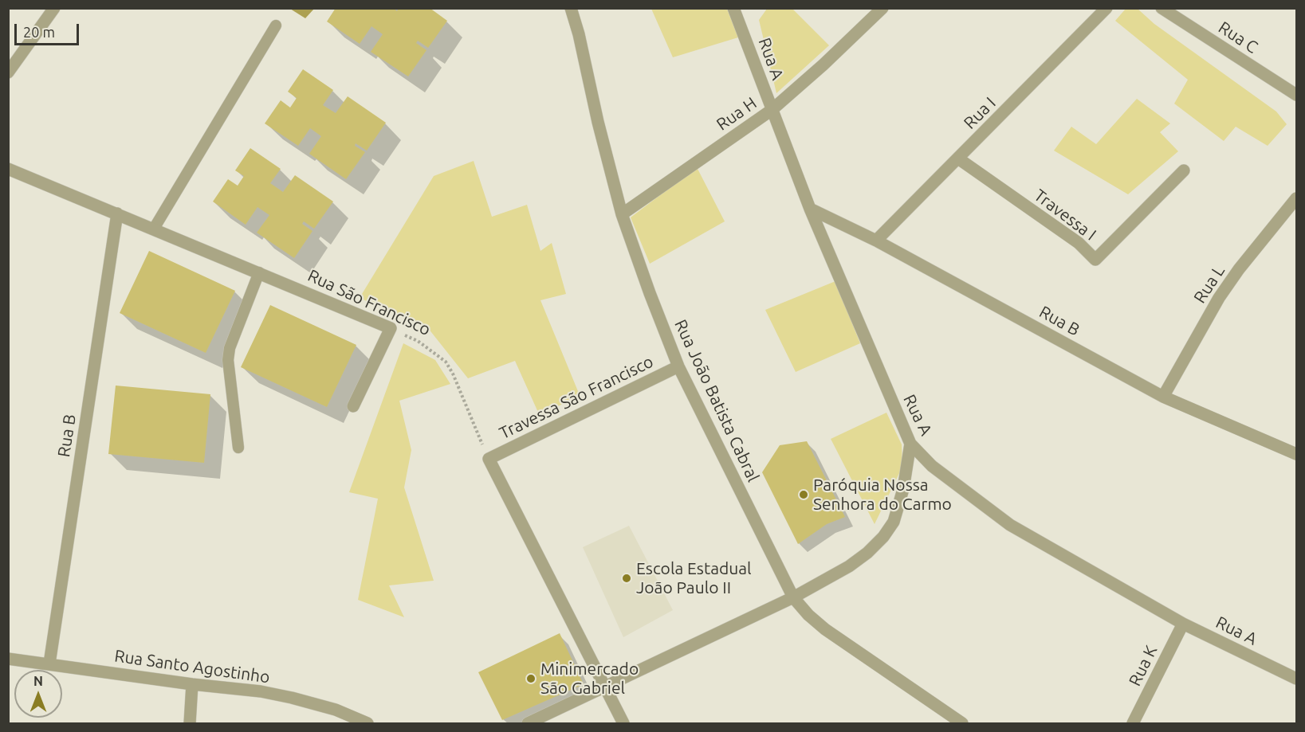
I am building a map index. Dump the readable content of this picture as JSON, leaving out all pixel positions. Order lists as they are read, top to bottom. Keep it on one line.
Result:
{"streets":{"street":["Rua C","Rua A","Rua I","Rua H","Travessa I","Rua L","Rua São Francisco","Rua B","Travessa São Francisco","Rua João Batista Cabral","Rua K","Rua Santo Agostinho"]},"crossings":[["Rua A","Rua H"],["Rua A","Rua B"],["Rua A","Rua K"],["Rua I","Travessa I"],["Rua I","Rua B"],["Rua H","Rua João Batista Cabral"],["Rua L","Rua B"],["Rua São Francisco","Rua B"],["Rua São Francisco","Travessa São Francisco"],["Rua B","Rua Santo Agostinho"],["Travessa São Francisco","Rua João Batista Cabral"]],"places":["Paróquia Nossa Senhora do Carmo","Escola Estadual João Paulo II","Minimercado São Gabriel"],"scale_bar":"20 m","north":"top"}
